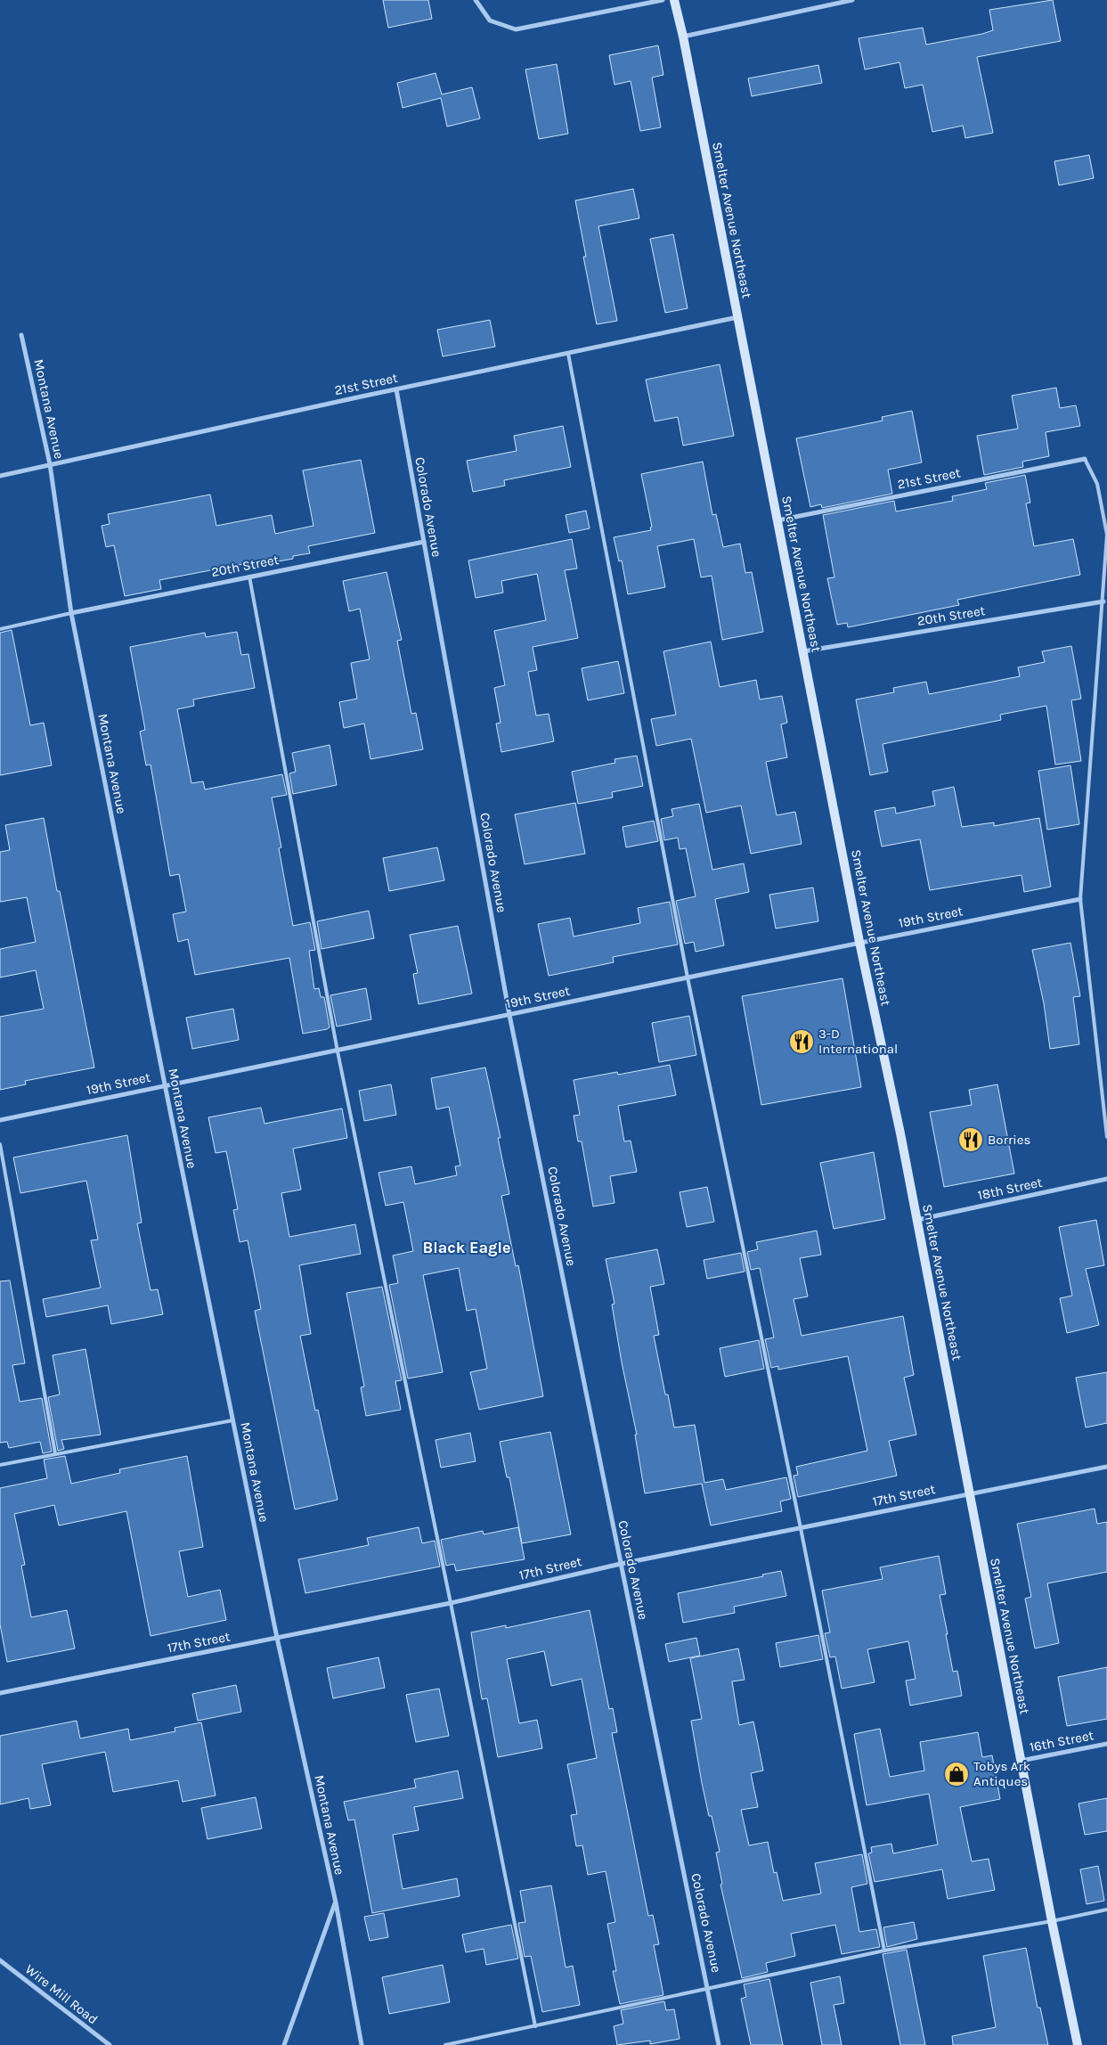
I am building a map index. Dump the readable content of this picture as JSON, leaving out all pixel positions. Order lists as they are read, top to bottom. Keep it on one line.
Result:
{"streets":{"street":["Smelter Avenue Northeast","21st Street","Montana Avenue","Colorado Avenue","20th Street","19th Street","18th Street","17th Street","16th Street","Wire Mill Road"]},"crossings":[["Smelter Avenue Northeast","21st Street"],["Smelter Avenue Northeast","20th Street"],["Smelter Avenue Northeast","19th Street"],["Smelter Avenue Northeast","18th Street"],["Smelter Avenue Northeast","17th Street"],["Smelter Avenue Northeast","16th Street"],["21st Street","Montana Avenue"],["21st Street","Colorado Avenue"],["Montana Avenue","20th Street"],["Montana Avenue","19th Street"],["Montana Avenue","17th Street"],["Colorado Avenue","20th Street"],["Colorado Avenue","19th Street"],["Colorado Avenue","17th Street"]],"districts":["Black Eagle"],"places":{"restaurant":["3-D International","Borries"],"shop":["Tobys Ark Antiques"]}}
